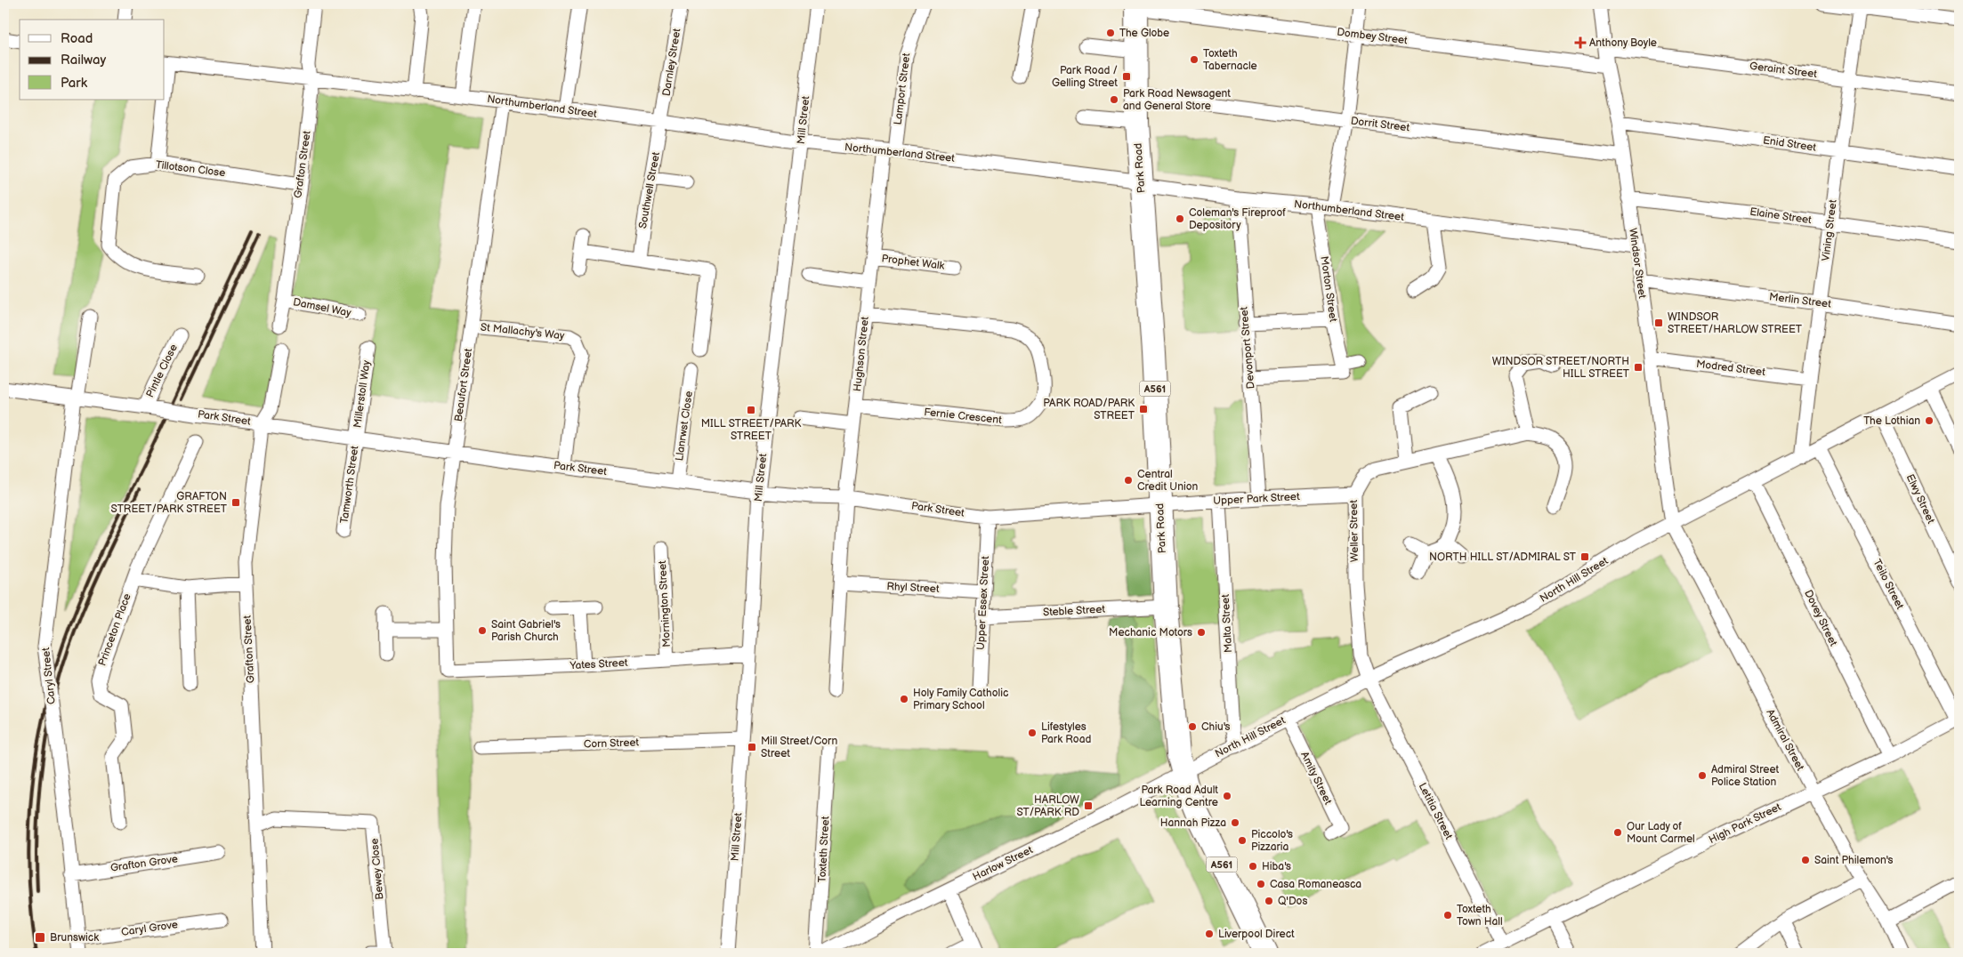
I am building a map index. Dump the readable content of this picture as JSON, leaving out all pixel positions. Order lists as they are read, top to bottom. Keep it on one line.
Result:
{"streets":{"highway":["Park Road","A561"],"street":["Dombey Street","Darnley Street","Geraint Street","Lamport Street","Northumberland Street","Mill Street","Dorrit Street","Enid Street","Grafton Street","Tillotson Close","Southwell Street","Elaine Street","Vining Street","Prophet Walk","Windsor Street","Morton Street","Merlin Street","Damsel Way","St Mallachy's Way","Devonport Street","Hughson Street","Modred Street","Pintle Close","Beaufort Street","Millerstoll Way","Fernie Crescent","Park Street","Llanrwst Close","Tamworth Street","Upper Park Street","Elwy Street","Weller Street","North Hill Street","Teilo Street","Rhyl Street","Upper Essex Street","Mornington Street","Steble Street","Dovey Street","Malta Street","Princeton Place","Yates Street","Caryl Street","Admiral Street","Corn Street","Amity Street","Letitia Street","High Park Street","Toxteth Street","Grafton Grove","Harlow Street","Bewey Close","Caryl Grove"]},"crossings":[["Dombey Street","Park Road"],["Dombey Street","Windsor Street"],["Darnley Street","Northumberland Street"],["Darnley Street","Southwell Street"],["Geraint Street","Vining Street"],["Geraint Street","Windsor Street"],["Lamport Street","Northumberland Street"],["Lamport Street","Hughson Street"],["Northumberland Street","Mill Street"],["Northumberland Street","Grafton Street"],["Northumberland Street","Park Road"],["Northumberland Street","Southwell Street"],["Northumberland Street","Windsor Street"],["Northumberland Street","Morton Street"],["Northumberland Street","Devonport Street"],["Northumberland Street","Hughson Street"],["Northumberland Street","Beaufort Street"],["Mill Street","Park Street"],["Mill Street","Yates Street"],["Mill Street","Corn Street"],["Dorrit Street","Park Road"],["Dorrit Street","Windsor Street"],["Enid Street","Vining Street"],["Enid Street","Windsor Street"],["Grafton Street","Tillotson Close"],["Grafton Street","Damsel Way"],["Grafton Street","Park Street"],["Grafton Street","Princeton Place"],["Grafton Street","Bewey Close"],["Park Road","Park Street"],["Park Road","Upper Park Street"],["Park Road","North Hill Street"],["Park Road","Steble Street"],["Park Road","Harlow Street"],["Elaine Street","Vining Street"],["Elaine Street","Windsor Street"],["Vining Street","Merlin Street"],["Vining Street","Modred Street"],["Vining Street","North Hill Street"],["Prophet Walk","Hughson Street"],["Windsor Street","Merlin Street"],["Windsor Street","Modred Street"],["Windsor Street","North Hill Street"],["Windsor Street","Admiral Street"],["St Mallachy's Way","Beaufort Street"],["St Mallachy's Way","Park Street"],["Devonport Street","Upper Park Street"],["Hughson Street","Fernie Crescent"],["Hughson Street","Park Street"],["Pintle Close","Park Street"],["Beaufort Street","Park Street"],["Beaufort Street","Yates Street"],["Millerstoll Way","Park Street"],["Millerstoll Way","Tamworth Street"],["Park Street","Llanrwst Close"],["Park Street","Tamworth Street"],["Park Street","Upper Park Street"],["Park Street","Upper Essex Street"],["Park Street","Caryl Street"],["Upper Park Street","Weller Street"],["Upper Park Street","Malta Street"],["Elwy Street","North Hill Street"],["Weller Street","North Hill Street"],["Weller Street","Letitia Street"],["North Hill Street","Teilo Street"],["North Hill Street","Dovey Street"],["North Hill Street","Malta Street"],["North Hill Street","Admiral Street"],["North Hill Street","Amity Street"],["North Hill Street","Letitia Street"],["North Hill Street","Harlow Street"],["Teilo Street","High Park Street"],["Rhyl Street","Upper Essex Street"],["Upper Essex Street","Steble Street"],["Mornington Street","Yates Street"],["Dovey Street","High Park Street"],["Caryl Street","Grafton Grove"],["Caryl Street","Caryl Grove"],["Admiral Street","High Park Street"],["Letitia Street","High Park Street"]],"places":{"other":["The Globe","Toxteth Tabernacle","Park Road Newsagent and General Store","Coleman's Fireproof Depository","The Lothian","Central Credit Union","Saint Gabriel's Parish Church","Mechanic Motors","Holy Family Catholic Primary School","Chiu's","Lifestyles Park Road","Admiral Street Police Station","Park Road Adult Learning Centre","Hannah Pizza","Our Lady of Mount Carmel","Piccolo's Pizzaria","Saint Philemon's","Hiba's","Casa Romaneasca","Q'Dos","Toxteth Town Hall","Liverpool Direct"],"health":["Anthony Boyle"],"transit":["Park Road / Gelling Street","WINDSOR STREET/HARLOW STREET","WINDSOR STREET/NORTH HILL STREET","PARK ROAD/PARK STREET","MILL STREET/PARK STREET","GRAFTON STREET/PARK STREET","NORTH HILL ST/ADMIRAL ST","Mill Street/Corn Street","HARLOW ST/PARK RD","Brunswick"]},"legend":["Road","Railway","Park"]}
